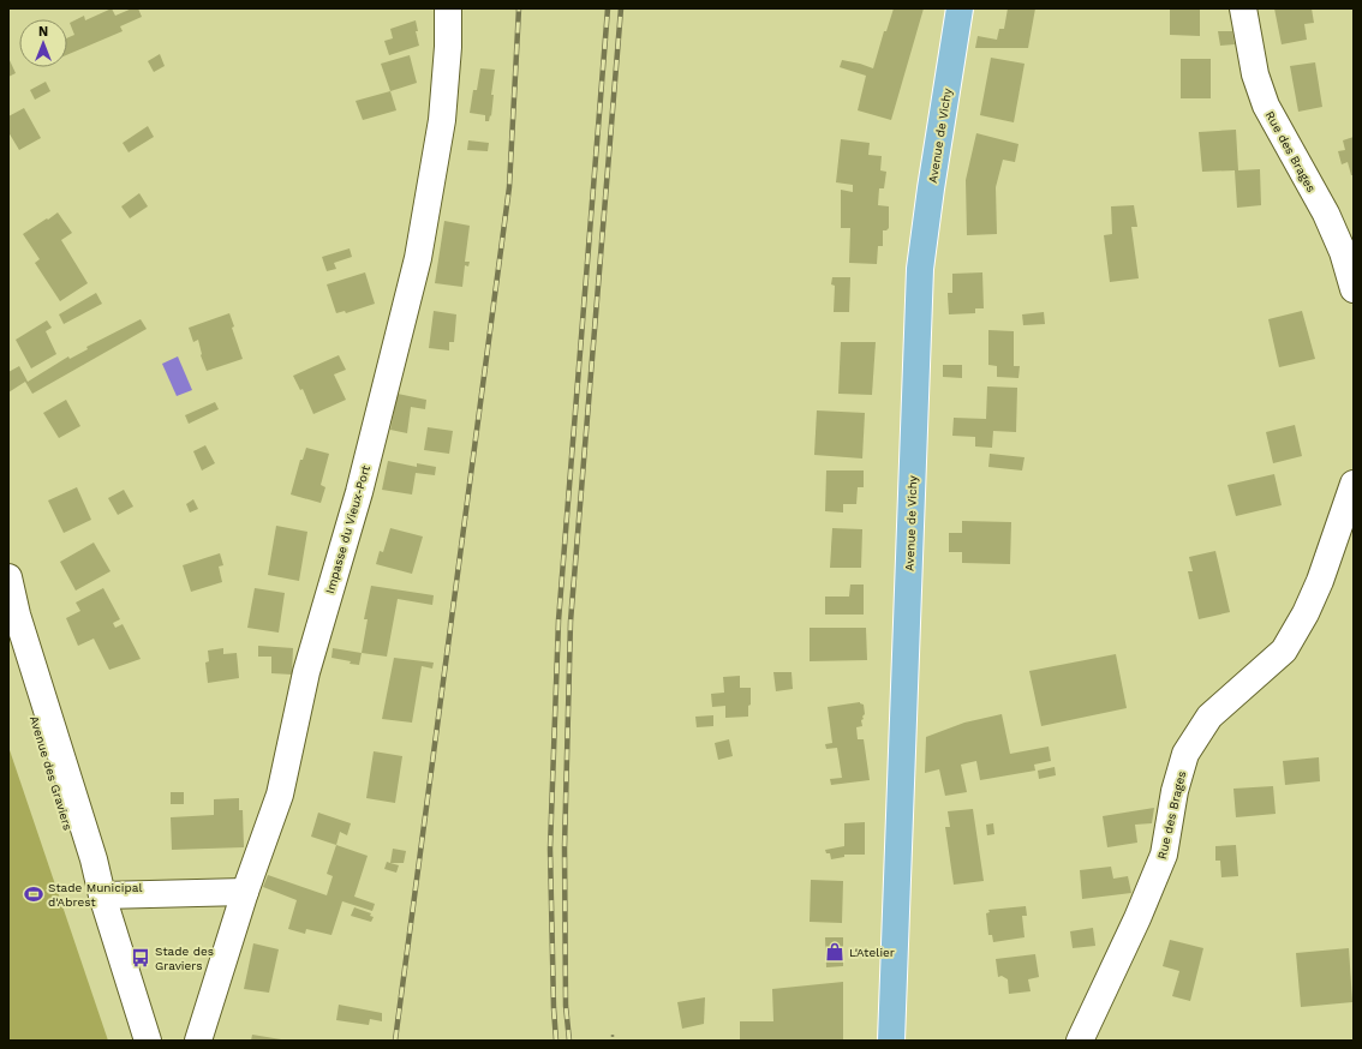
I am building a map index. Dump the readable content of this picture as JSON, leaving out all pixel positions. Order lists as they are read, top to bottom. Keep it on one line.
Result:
{"streets":{"main road":["Avenue de Vichy"],"street":["Rue des Brages","Impasse du Vieux-Port","Avenue des Graviers"]},"places":{"sports":["Stade Municipal d'Abrest"],"shop":["L'Atelier"],"bus stop":["Stade des Graviers"]},"north":"top"}
